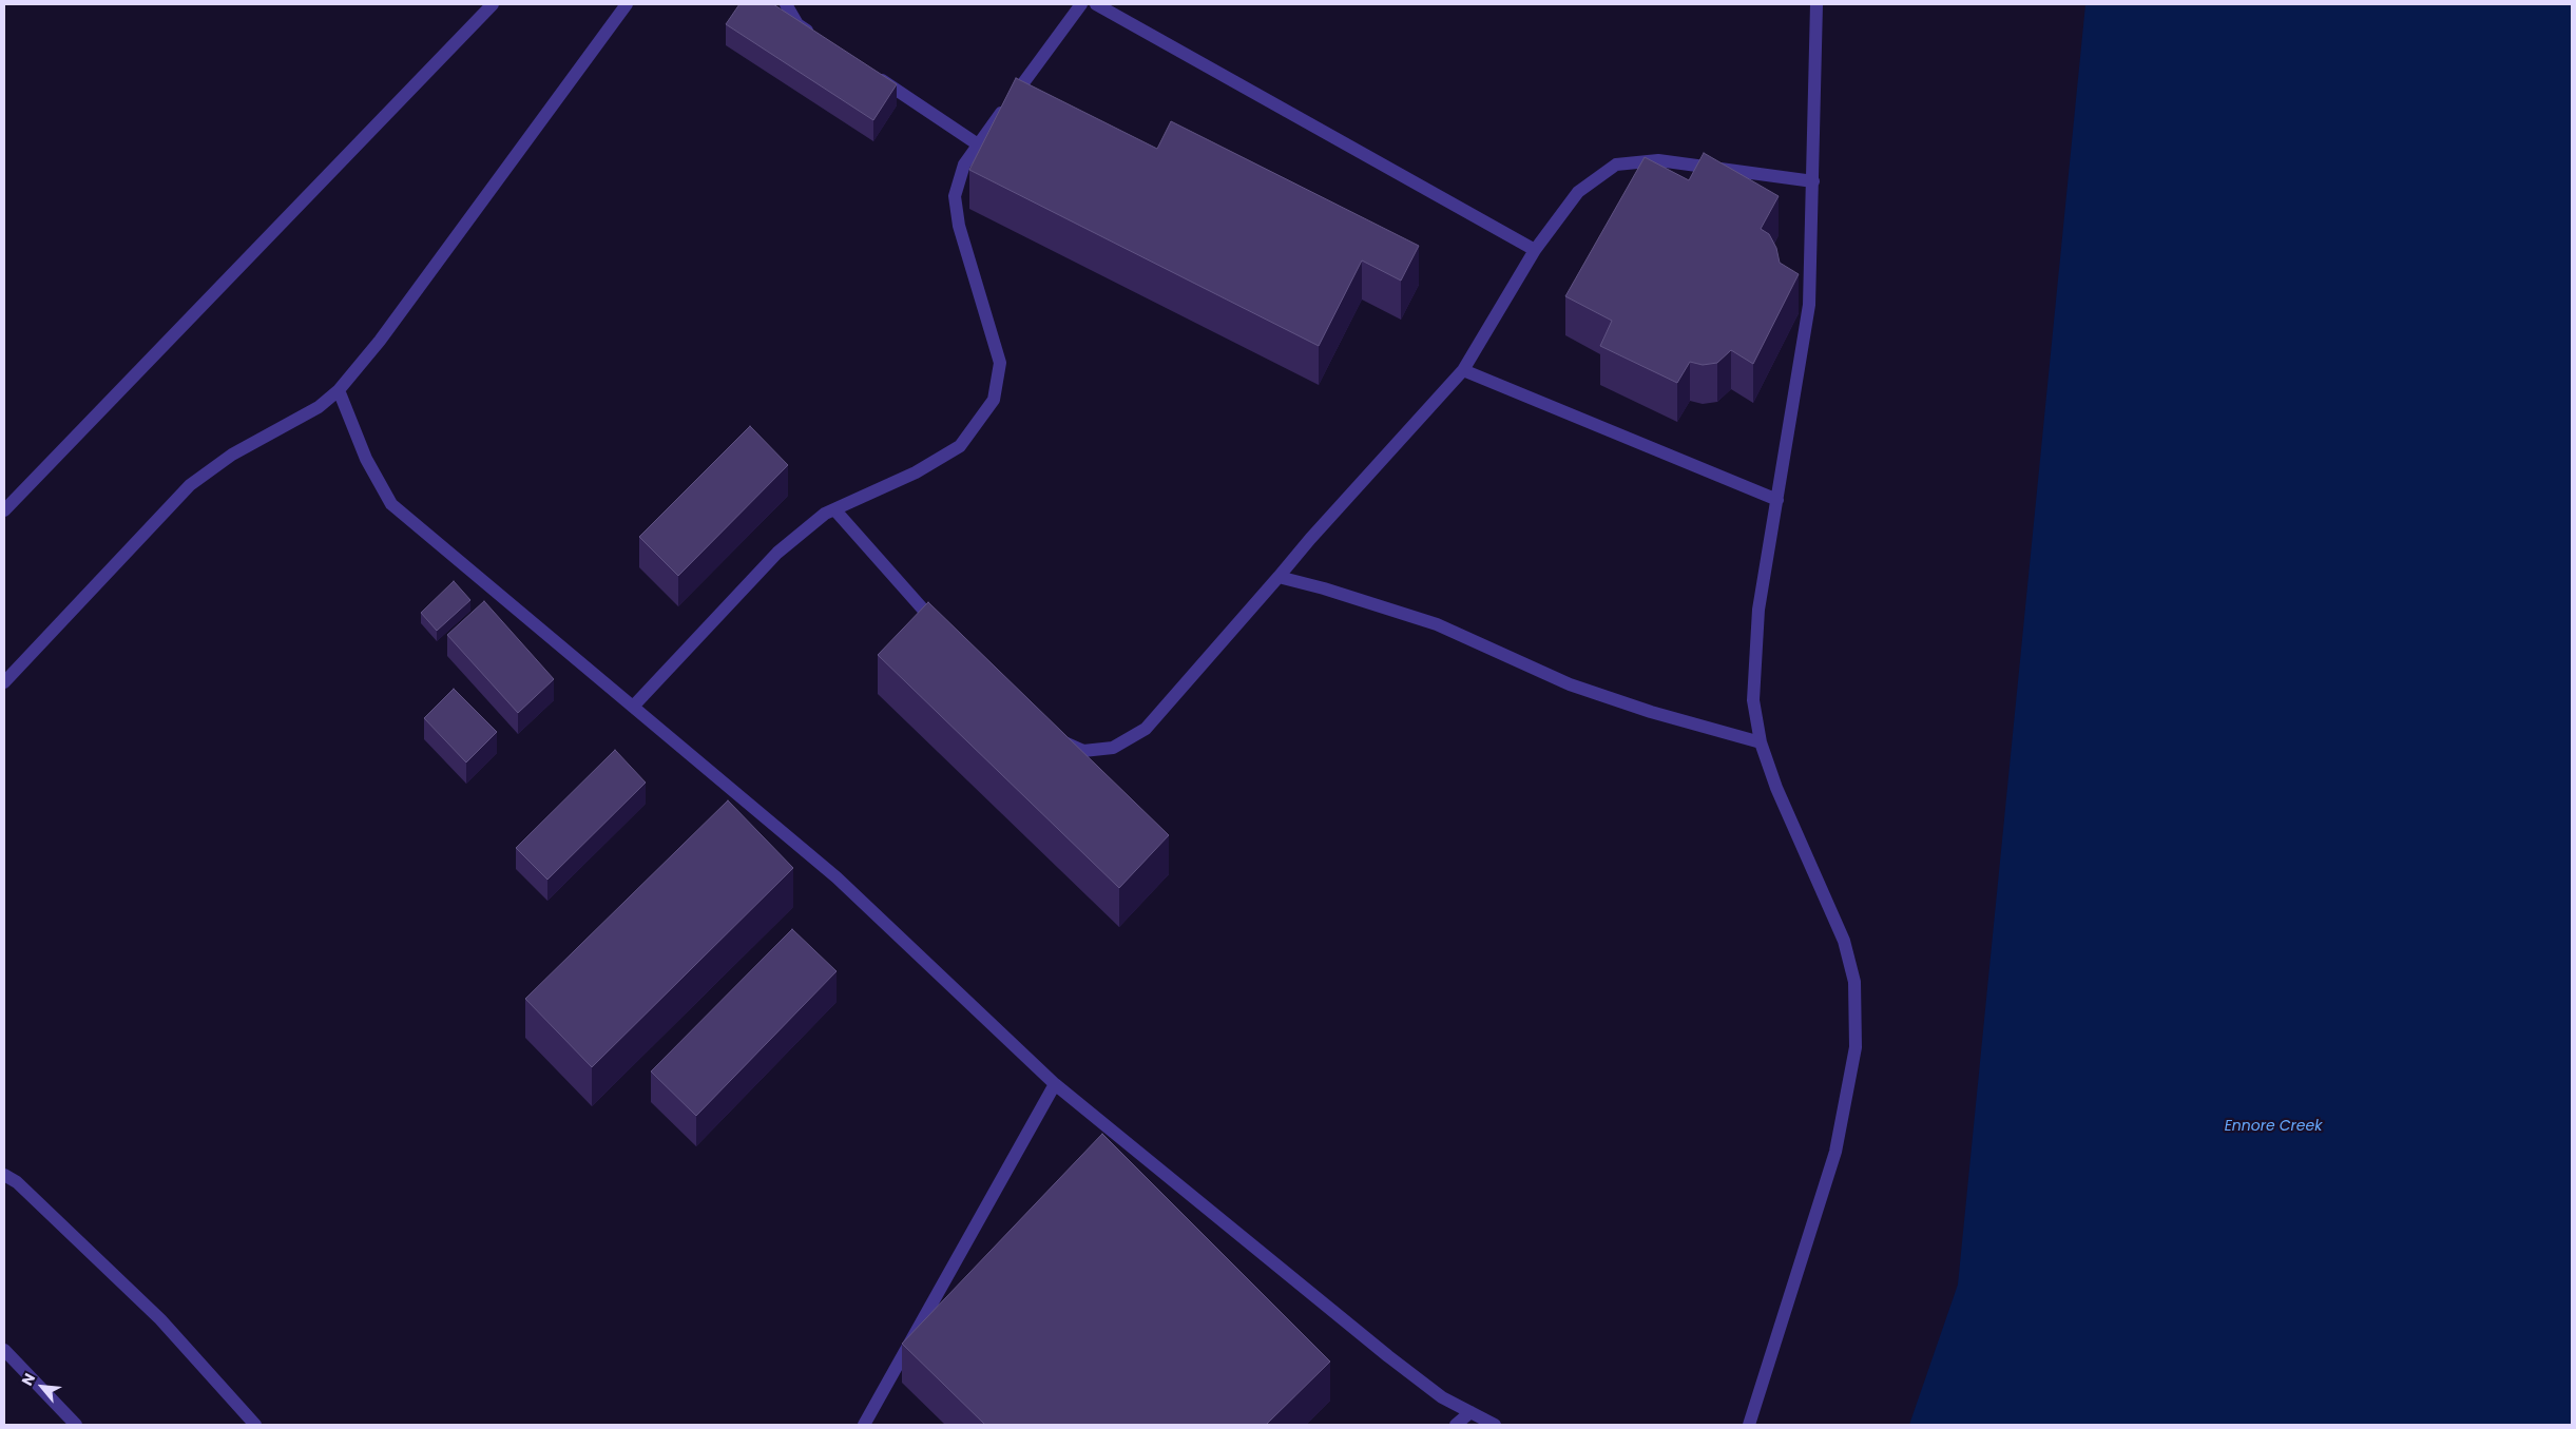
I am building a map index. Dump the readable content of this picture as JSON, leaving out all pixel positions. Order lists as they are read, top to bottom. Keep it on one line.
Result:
{"water":["Ennore Creek"],"north":"top left"}
